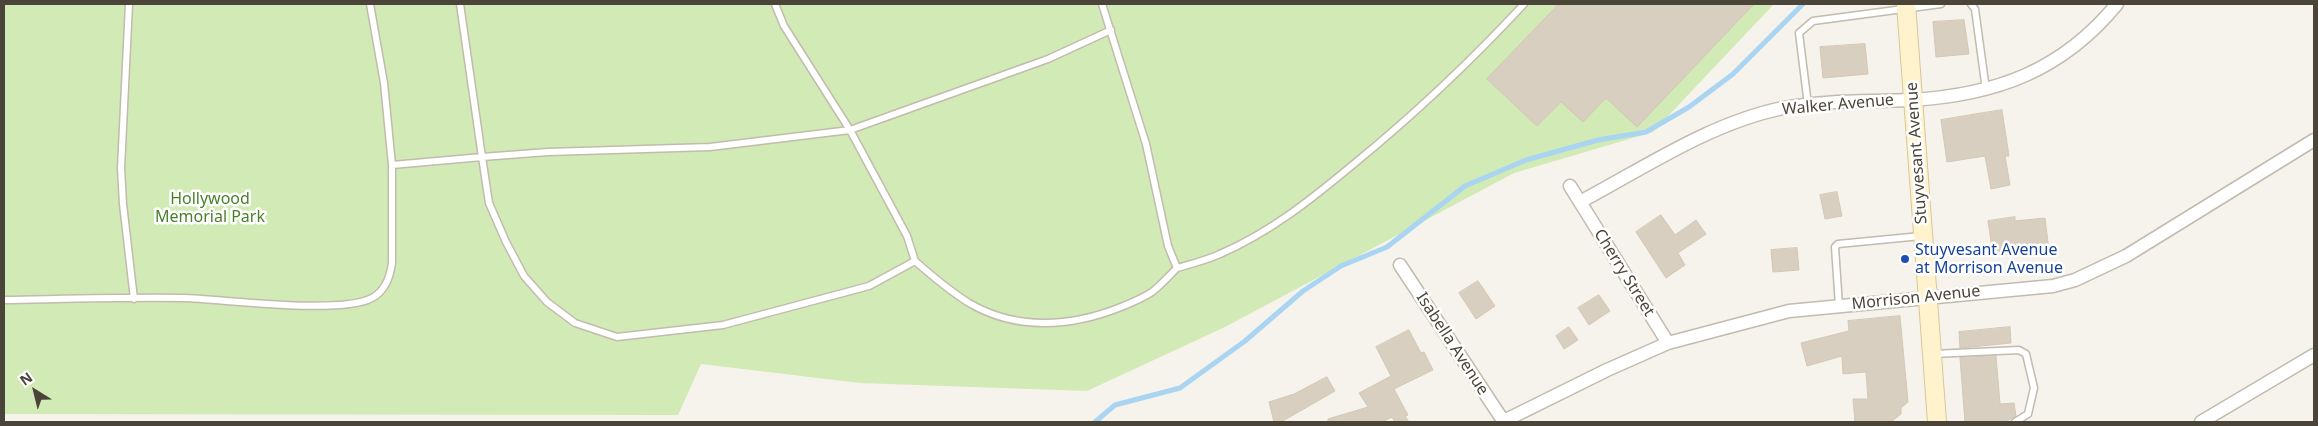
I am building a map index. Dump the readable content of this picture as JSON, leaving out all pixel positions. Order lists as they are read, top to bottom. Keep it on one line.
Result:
{"streets":{"main road":["Stuyvesant Avenue"],"street":["Walker Avenue","Cherry Street","Morrison Avenue","Isabella Avenue"]},"crossings":[["Walker Avenue","Stuyvesant Avenue"],["Walker Avenue","Cherry Street"],["Stuyvesant Avenue","Morrison Avenue"],["Cherry Street","Morrison Avenue"],["Morrison Avenue","Isabella Avenue"]],"parks":["Hollywood Memorial Park"],"places":["Stuyvesant Avenue at Morrison Avenue"],"north":"top left"}
